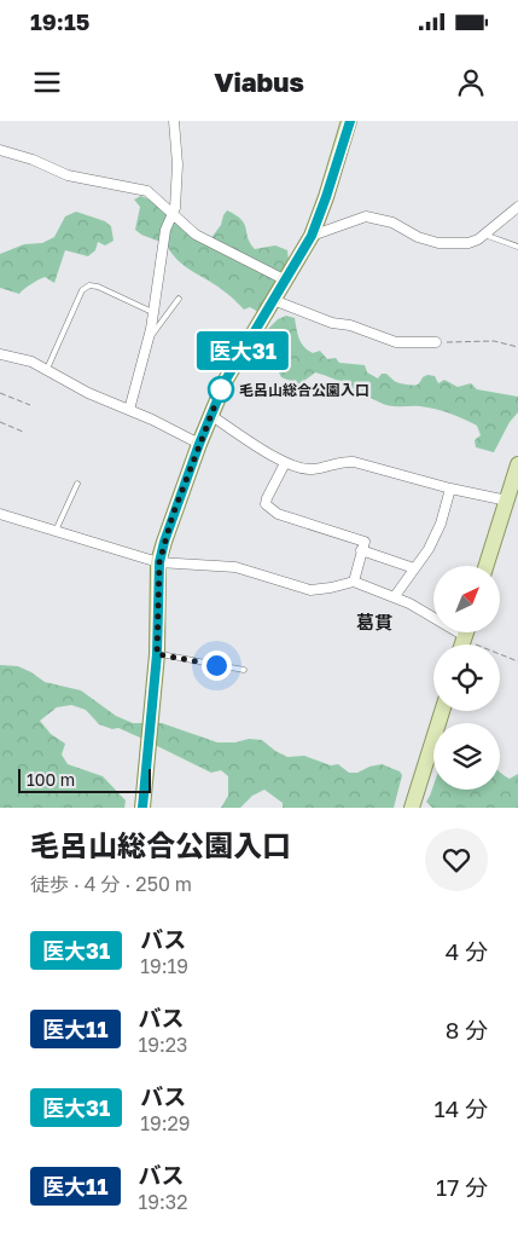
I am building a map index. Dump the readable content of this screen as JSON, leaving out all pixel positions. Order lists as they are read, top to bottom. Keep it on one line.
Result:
{"districts":["葛貫"],"places":["毛呂山総合公園入口"],"lines":["bus line 医大31"],"scale_bar":"100 m","north":"top right","page":{"status":"19:15","header":"Viabus","on_map":"医大31","scale":"100 m","heading":["毛呂山総合公園入口","徒歩 · 4 分 · 250 m"],"list":[{"mark":"医大31","name":"バス","note":"19:19","value":"4 分"},{"mark":"医大11","name":"バス","note":"19:23","value":"8 分"},{"mark":"医大31","name":"バス","note":"19:29","value":"14 分"},{"mark":"医大11","name":"バス","note":"19:32","value":"17 分"}]}}
